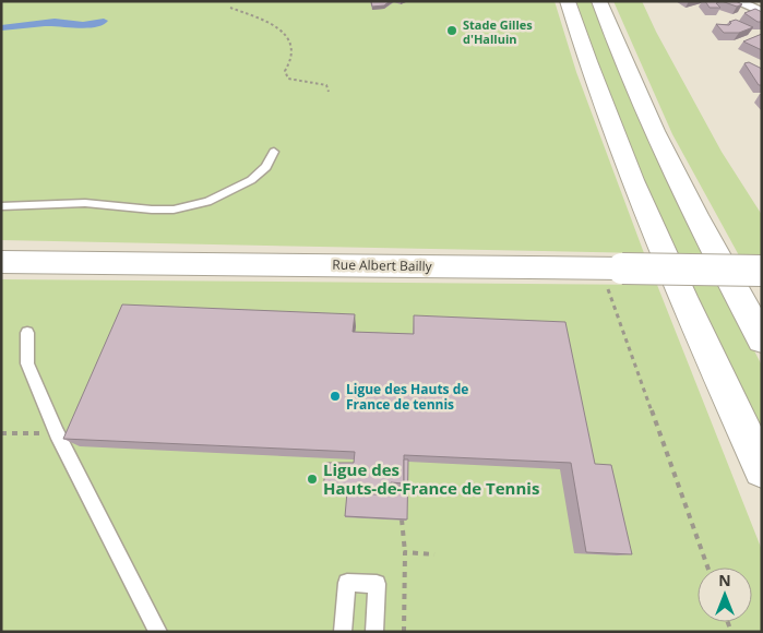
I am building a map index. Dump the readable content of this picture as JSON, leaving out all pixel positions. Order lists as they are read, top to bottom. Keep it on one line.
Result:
{"streets":{"main road":["Rue Albert Bailly"]},"places":["Stade Gilles d'Halluin","Ligue des Hauts de France de tennis","Ligue des Hauts-de-France de Tennis"],"north":"top"}
